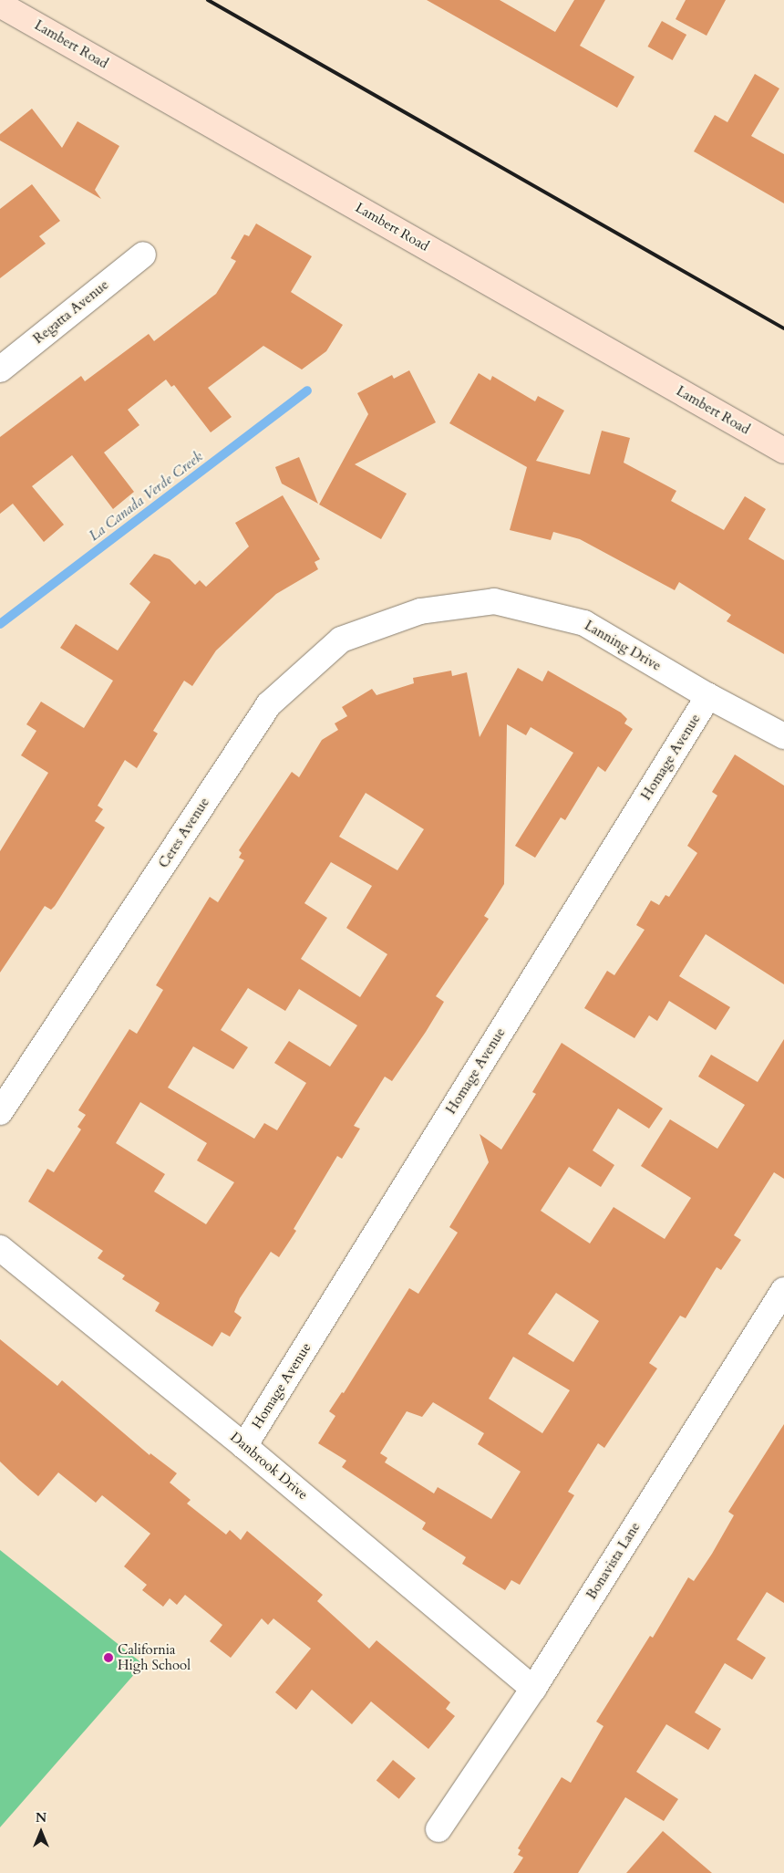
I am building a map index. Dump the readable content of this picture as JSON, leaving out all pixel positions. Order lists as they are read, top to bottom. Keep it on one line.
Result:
{"streets":{"main road":["Lambert Road"],"street":["Regatta Avenue","Lanning Drive","Homage Avenue","Ceres Avenue","Danbrook Drive","Bonavista Lane"]},"crossings":[["Lanning Drive","Homage Avenue"],["Lanning Drive","Ceres Avenue"],["Homage Avenue","Danbrook Drive"],["Danbrook Drive","Bonavista Lane"]],"water":["La Canada Verde Creek"],"places":["California High School"],"north":"top"}
